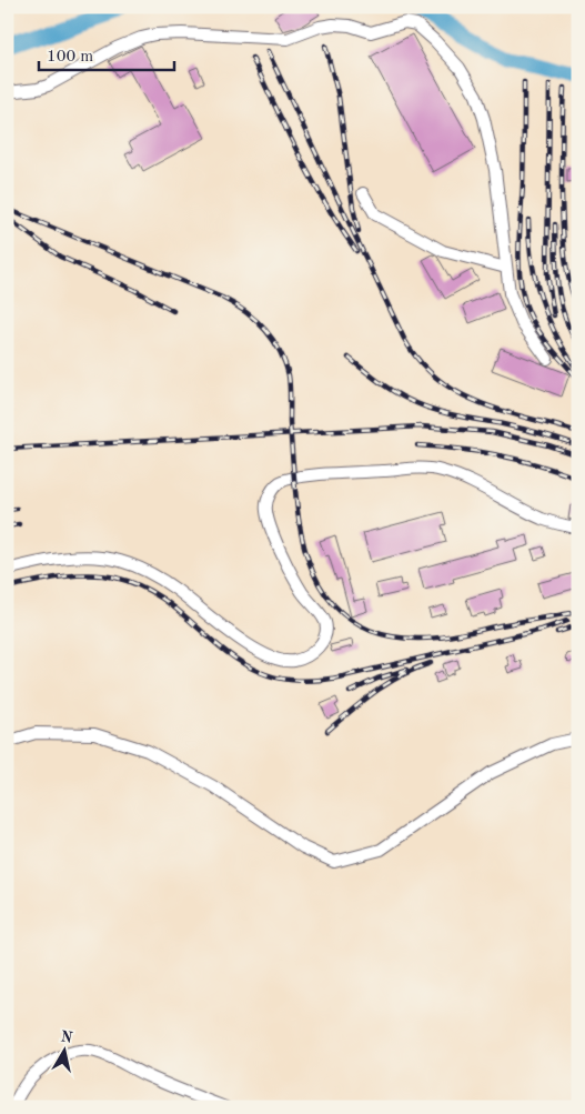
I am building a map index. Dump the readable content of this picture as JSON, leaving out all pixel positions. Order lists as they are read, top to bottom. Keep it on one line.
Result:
{"scale_bar":"100 m","north":"top"}
